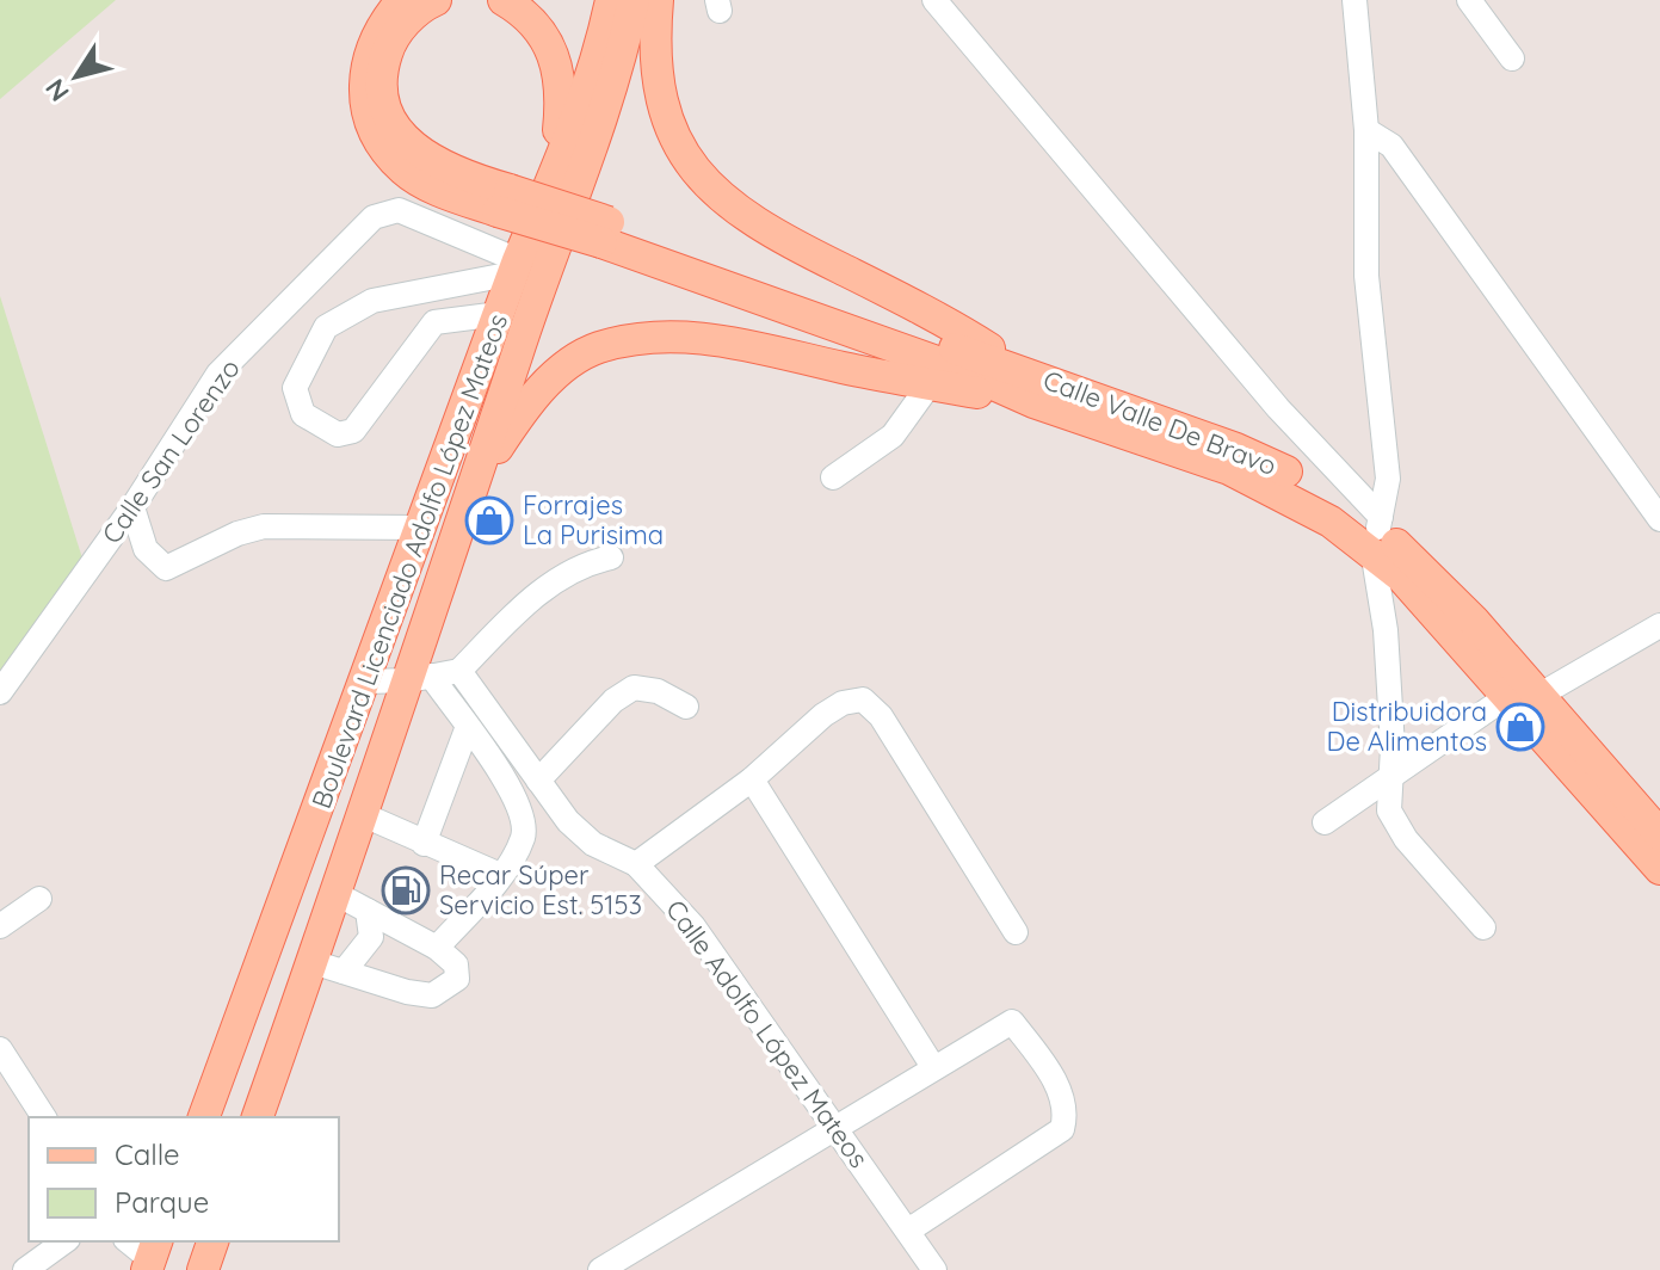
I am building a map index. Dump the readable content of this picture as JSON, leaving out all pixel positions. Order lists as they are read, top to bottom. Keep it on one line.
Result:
{"streets":{"main road":["Calle Valle De Bravo","Boulevard Licenciado Adolfo López Mateos"],"street":["Calle San Lorenzo","Calle Adolfo López Mateos"]},"crossings":[["Calle San Lorenzo","Boulevard Licenciado Adolfo López Mateos"]],"places":{"shop":["Forrajes La Purisima","Distribuidora De Alimentos"],"fuel station":["Recar Súper Servicio Est. 5153"]},"legend":["Calle","Parque"],"north":"bottom left"}
